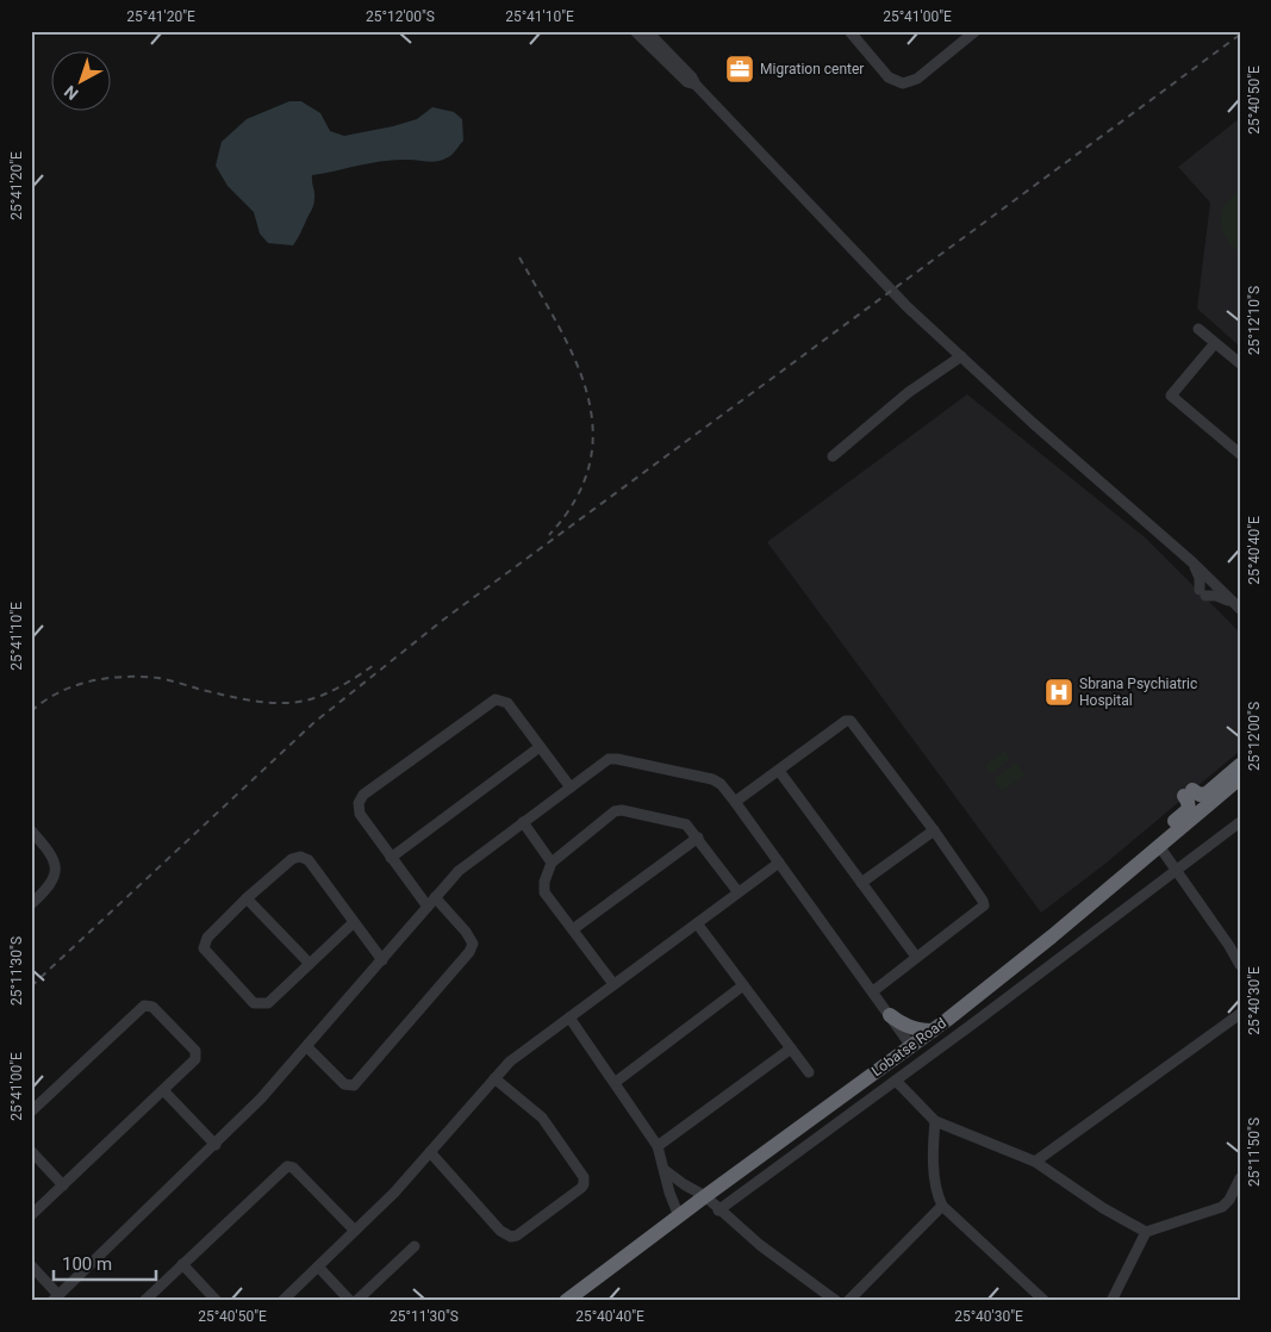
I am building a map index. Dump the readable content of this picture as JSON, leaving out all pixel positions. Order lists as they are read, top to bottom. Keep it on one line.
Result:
{"streets":{"highway":["Lobatse Road"]},"places":{"office":["Migration center"],"hospital":["Sbrana Psychiatric Hospital"]},"scale_bar":"100 m","north":"bottom left","coordinates":["25°41'20\"E","25°12'00\"S","25°41'10\"E","25°41'00\"E","25°40'50\"E","25°12'10\"S","25°40'40\"E","25°11'30\"S","25°40'30\"E","25°11'50\"S"]}
